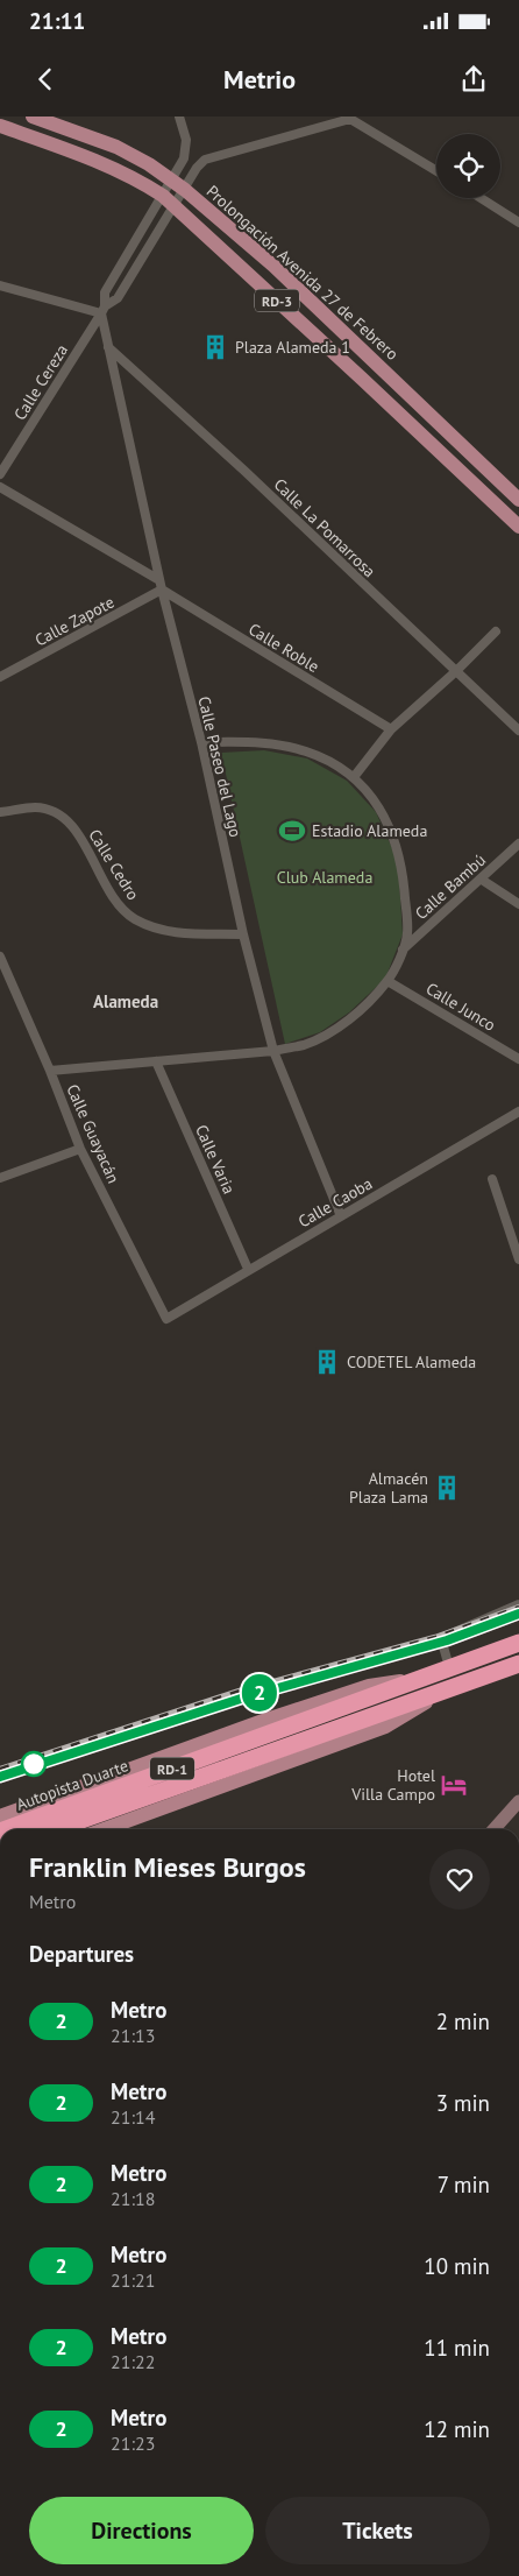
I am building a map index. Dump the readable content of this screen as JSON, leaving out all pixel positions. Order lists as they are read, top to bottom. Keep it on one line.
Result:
{"streets":{"highway":["RD-1","Autopista Duarte"],"main road":["Prolongación Avenida 27 de Febrero","RD-3"],"street":["Calle Cereza","Calle La Pomarrosa","Calle Zapote","Calle Roble","Calle Paseo del Lago","Calle Cedro","Calle Bambú","Calle Junco","Calle Guayacán","Calle Varia","Calle Caoba"]},"crossings":[["RD-3","Calle Cereza"],["Calle Cereza","Calle Paseo del Lago"],["Calle La Pomarrosa","Calle Paseo del Lago"],["Calle Zapote","Calle Roble"],["Calle Zapote","Calle Paseo del Lago"],["Calle Roble","Calle Paseo del Lago"],["Calle Paseo del Lago","Calle Cedro"],["Calle Paseo del Lago","Calle Caoba"],["Calle Guayacán","Calle Caoba"],["Calle Varia","Calle Caoba"]],"districts":["Alameda"],"parks":["Club Alameda"],"places":{"building":["Plaza Alameda 1","CODETEL Alameda","Almacén Plaza Lama"],"sports":["Estadio Alameda"],"hotel":["Hotel Villa Campo"]},"lines":["metro line 2"],"page":{"status":"21:11","header":"Metrio","on_map":"2","heading":[["Franklin Mieses Burgos","Metro"],"Departures"],"list":[{"mark":"2","name":"Metro","note":"21:13","value":"2 min"},{"mark":"2","name":"Metro","note":"21:14","value":"3 min"},{"mark":"2","name":"Metro","note":"21:18","value":"7 min"},{"mark":"2","name":"Metro","note":"21:21","value":"10 min"},{"mark":"2","name":"Metro","note":"21:22","value":"11 min"},{"mark":"2","name":"Metro","note":"21:23","value":"12 min"}],"buttons":["Directions","Tickets"]}}
